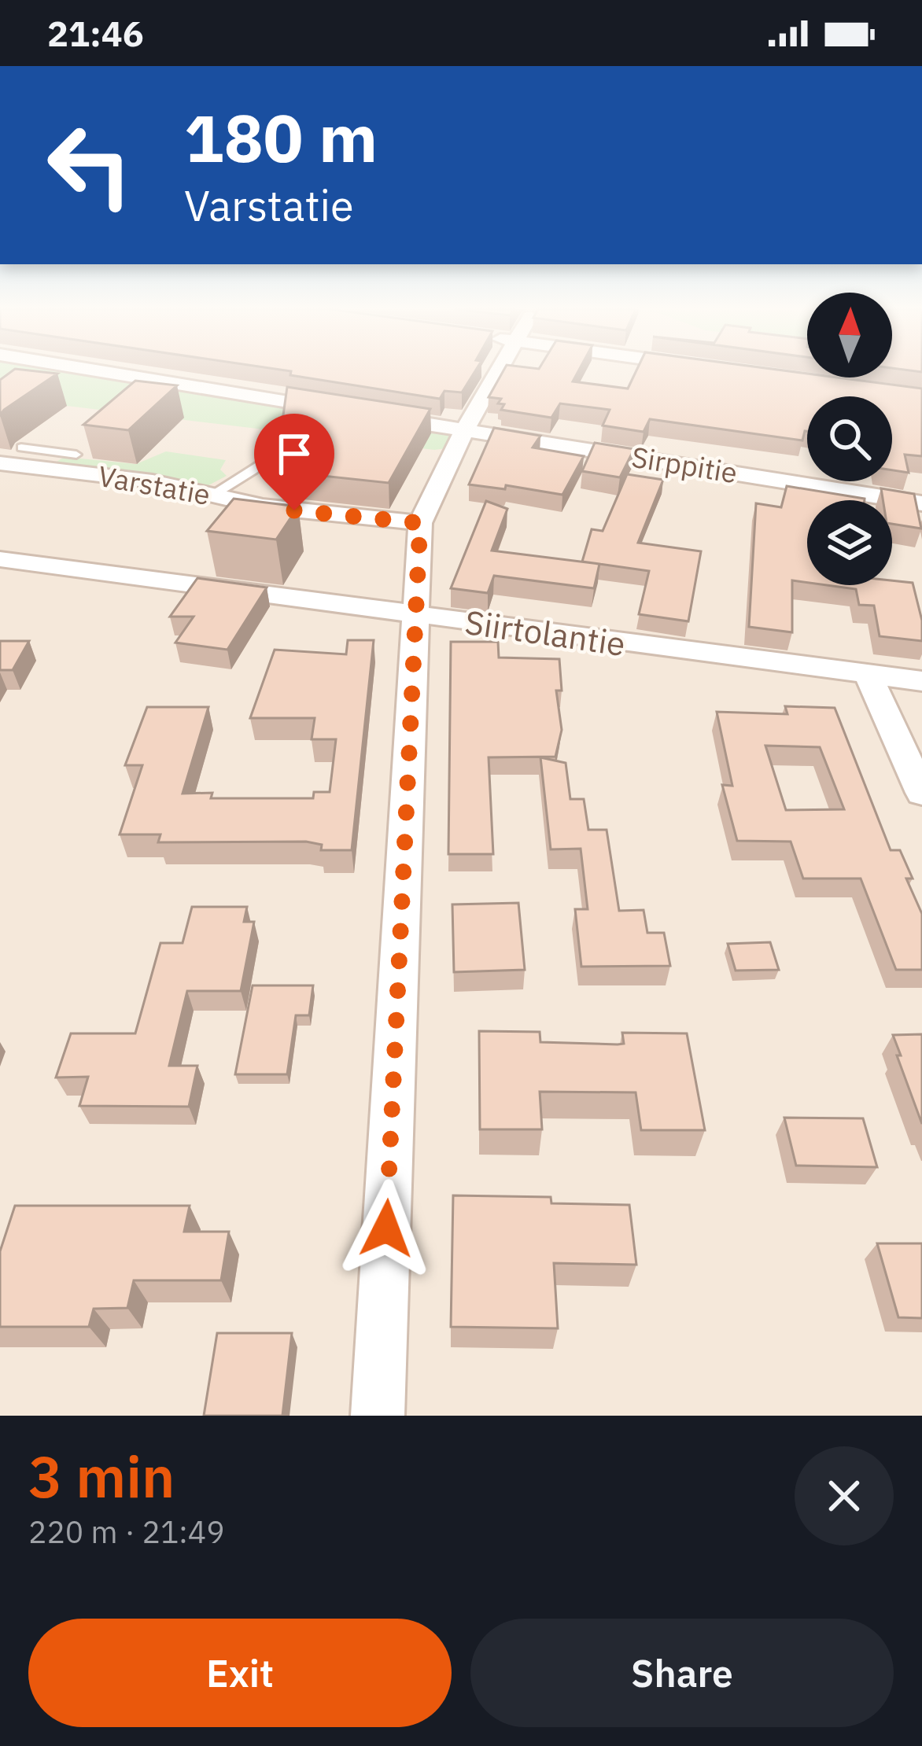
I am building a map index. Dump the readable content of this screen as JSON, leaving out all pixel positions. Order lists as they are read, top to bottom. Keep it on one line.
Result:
{"streets":{"street":["Sirppitie","Varstatie","Siirtolantie"]},"north":"top","page":{"status":"21:46","turn":["180 m","Varstatie"],"heading":["3 min","220 m · 21:49"],"buttons":["Exit","Share"]}}
